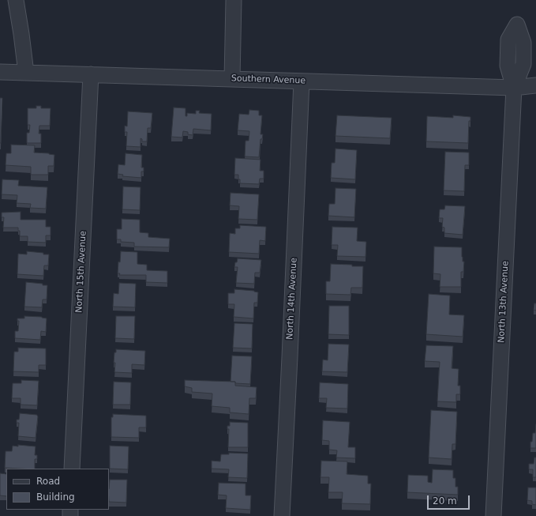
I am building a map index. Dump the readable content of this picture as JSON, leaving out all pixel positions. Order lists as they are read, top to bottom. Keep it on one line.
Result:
{"streets":{"street":["Southern Avenue","North 15th Avenue","North 14th Avenue","North 13th Avenue"]},"crossings":[["Southern Avenue","North 15th Avenue"],["Southern Avenue","North 14th Avenue"],["Southern Avenue","North 13th Avenue"]],"legend":["Road","Building"],"scale_bar":"20 m"}
